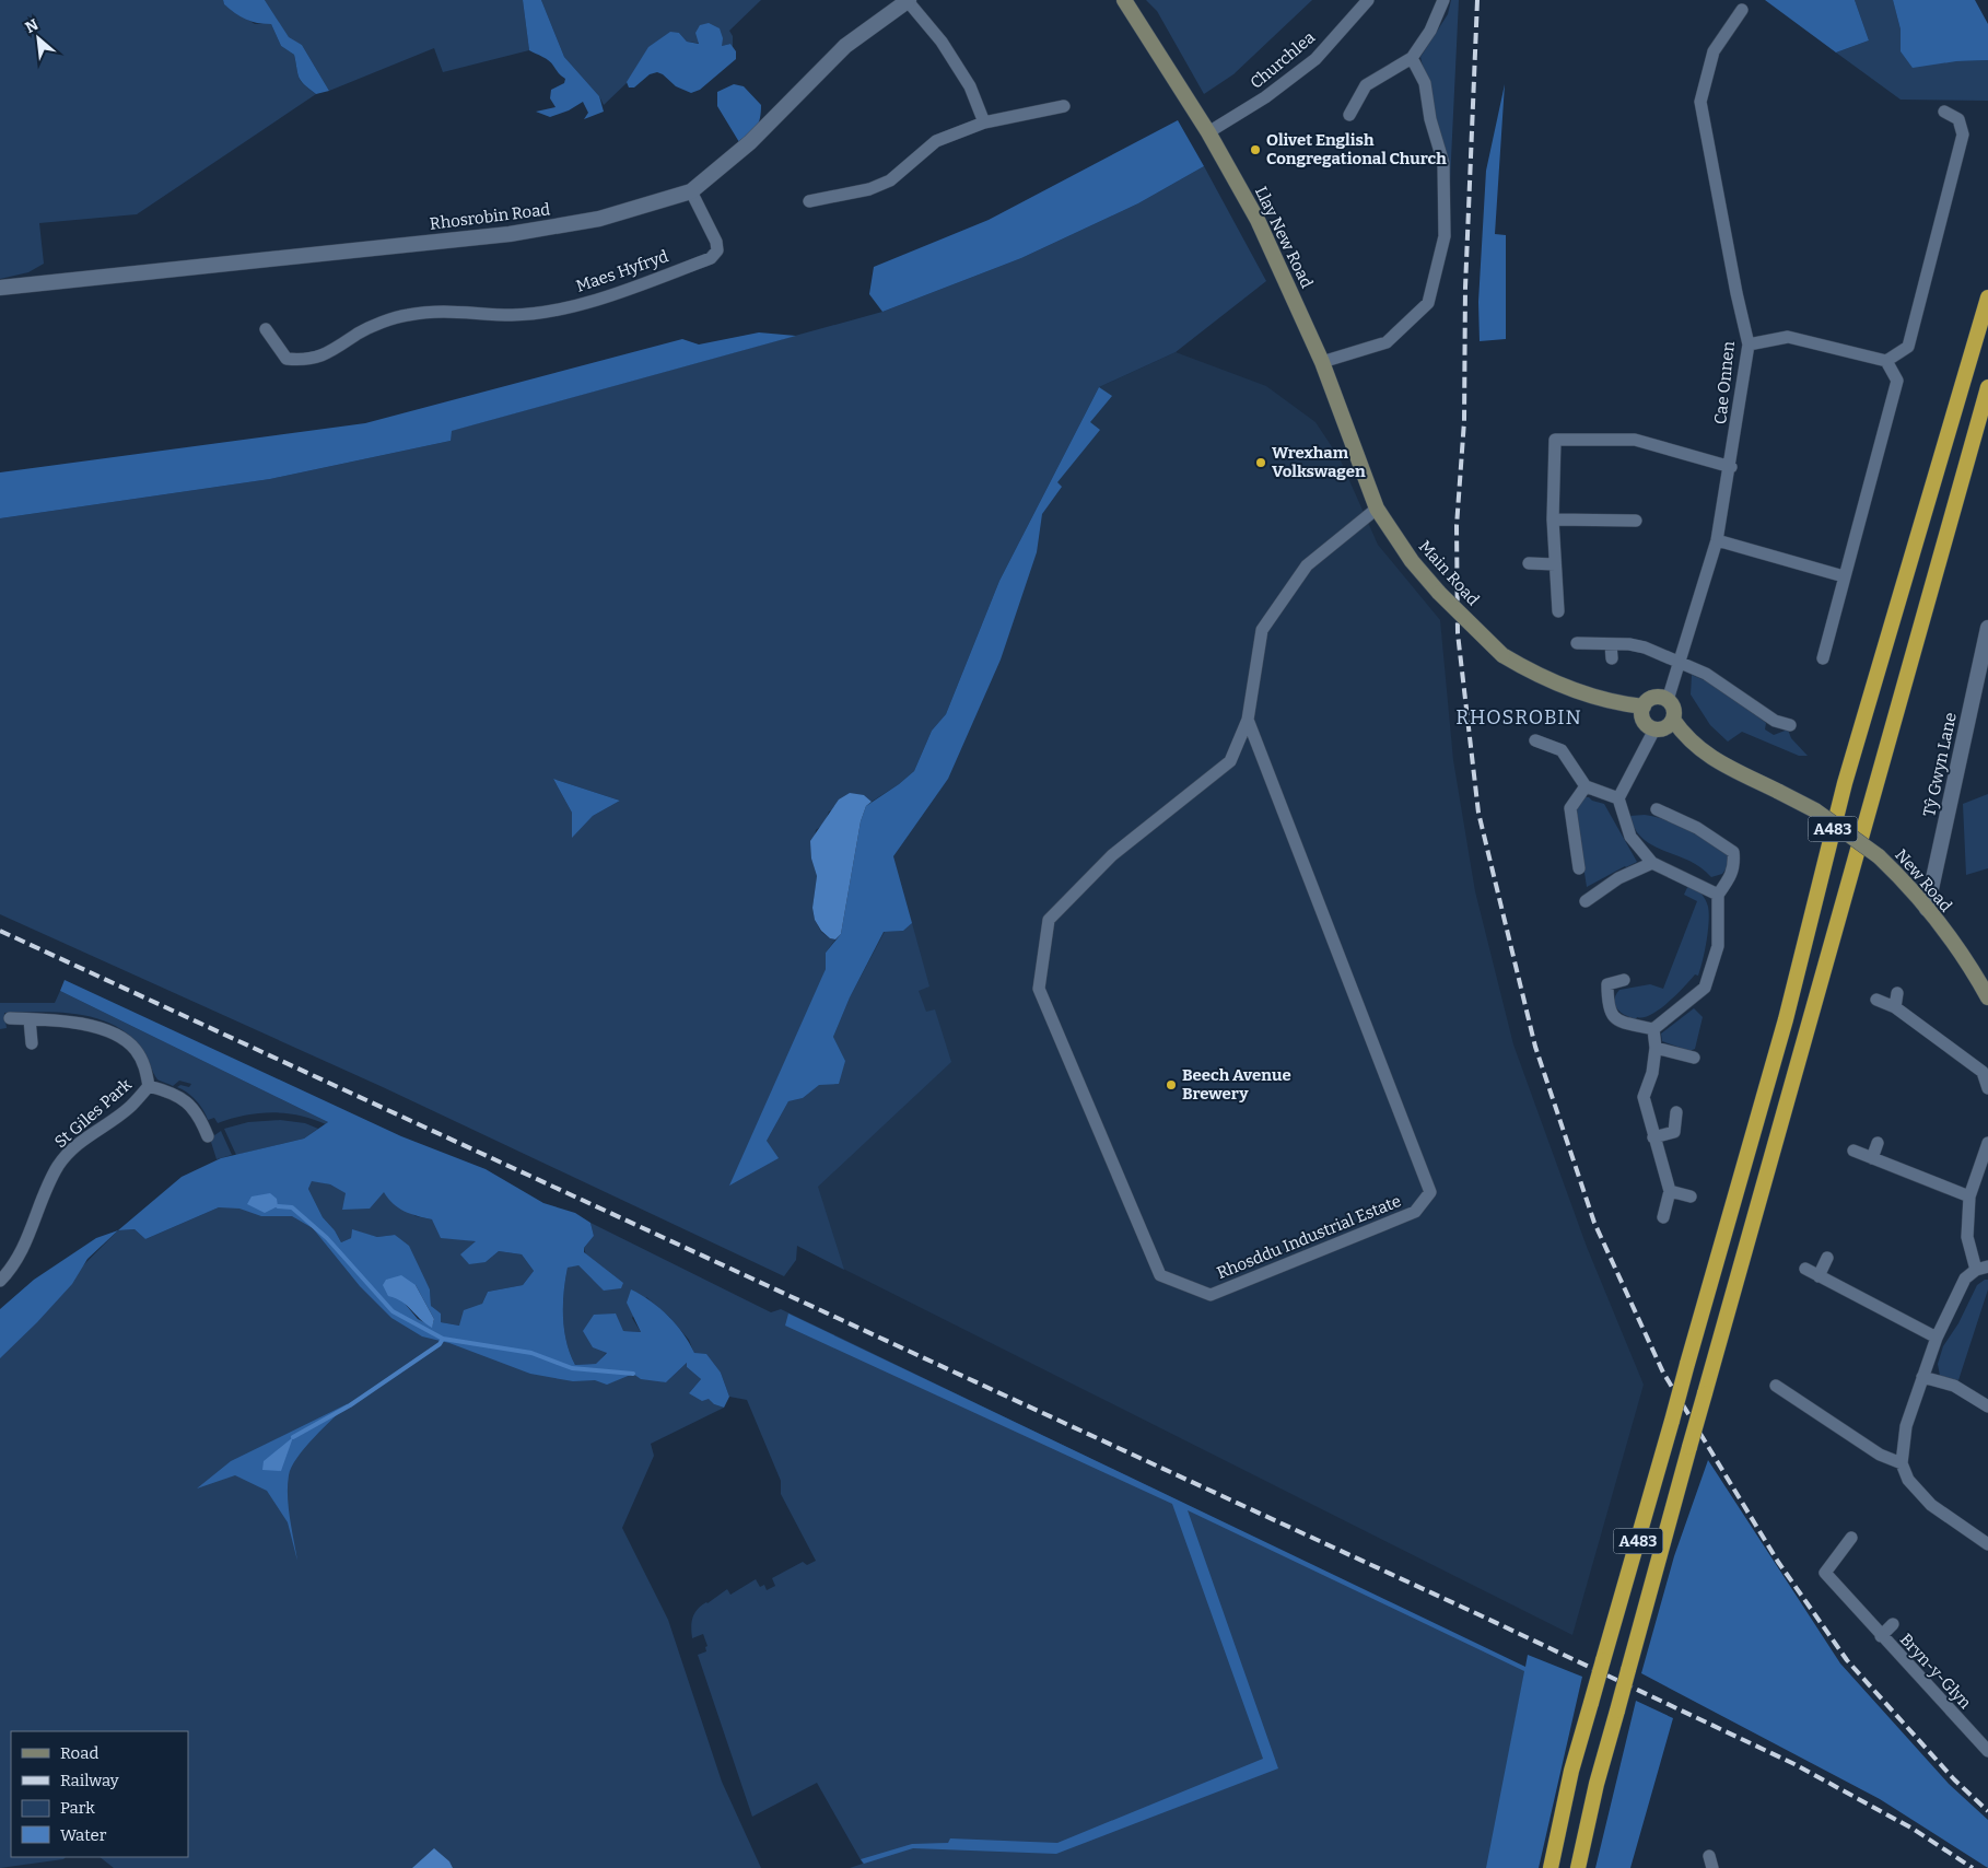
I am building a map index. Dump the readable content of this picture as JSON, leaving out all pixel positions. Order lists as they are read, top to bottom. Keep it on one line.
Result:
{"streets":{"highway":["A483"],"main road":["Llay New Road","Main Road","New Road"],"street":["Churchlea","Rhosrobin Road","Maes Hyfryd","Cae Onnen","Tŷ Gwyn Lane","St Giles Park","Rhosddu Industrial Estate","Bryn-y-Glyn"]},"crossings":[["Churchlea","Llay New Road"],["Rhosrobin Road","Maes Hyfryd"],["Llay New Road","Main Road"],["Llay New Road","Rhosddu Industrial Estate"],["Cae Onnen","Main Road"],["Cae Onnen","New Road"],["Main Road","New Road"],["Main Road","Rhosddu Industrial Estate"],["Tŷ Gwyn Lane","New Road"]],"districts":["RHOSROBIN"],"places":["Olivet English Congregational Church","Wrexham Volkswagen","Beech Avenue Brewery"],"legend":["Road","Railway","Park","Water"],"north":"top left"}
